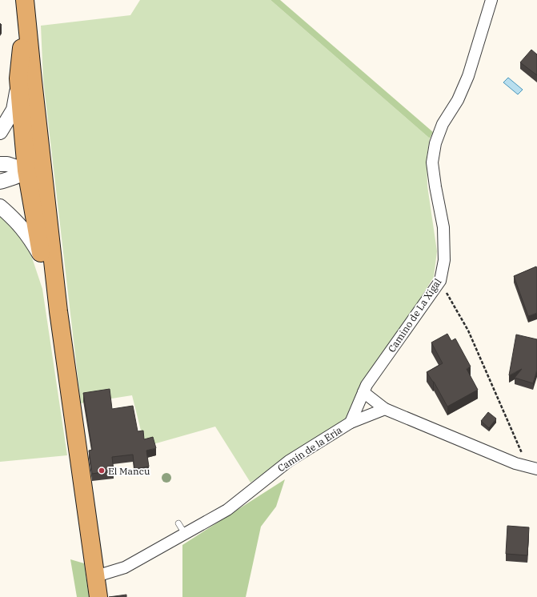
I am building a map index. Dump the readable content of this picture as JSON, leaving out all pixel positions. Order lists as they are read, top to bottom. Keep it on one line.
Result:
{"streets":{"street":["Camino de La Xigal","Camín de la Eria"]},"crossings":[["Camino de La Xigal","Camín de la Eria"]],"places":["El Mancu"]}
